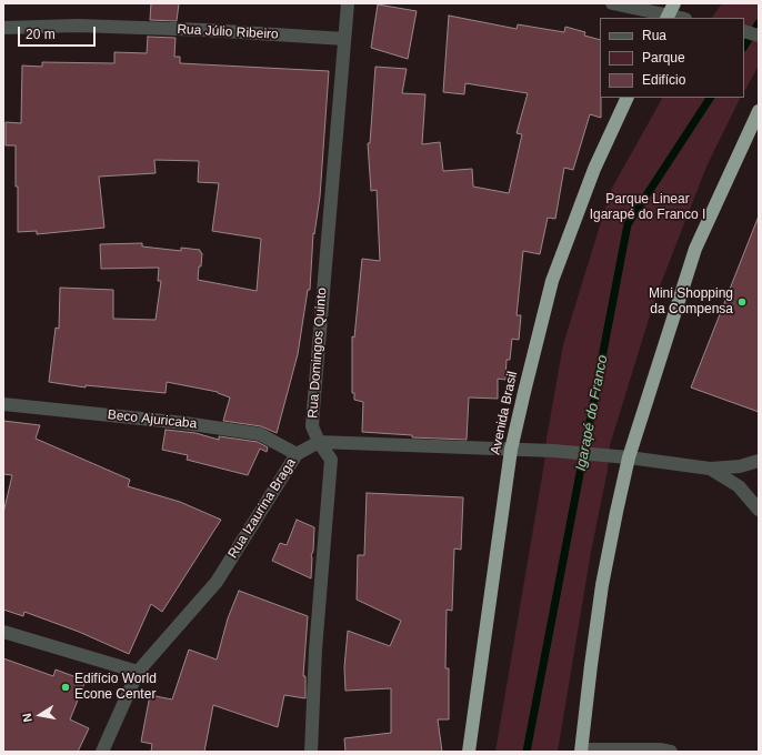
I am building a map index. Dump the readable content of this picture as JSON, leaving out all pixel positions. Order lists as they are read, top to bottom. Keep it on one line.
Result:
{"streets":{"highway":["Avenida Brasil"],"street":["Rua Júlio Ribeiro","Rua Domingos Quinto","Beco Ajuricaba","Rua Izaurina Braga"]},"crossings":[["Rua Júlio Ribeiro","Rua Domingos Quinto"],["Rua Domingos Quinto","Rua Izaurina Braga"],["Avenida Brasil","Rua Izaurina Braga"],["Beco Ajuricaba","Rua Izaurina Braga"]],"water":["Igarapé do Franco"],"parks":["Parque Linear Igarapé do Franco I"],"places":["Mini Shopping da Compensa","Edifício World Econe Center"],"legend":["Rua","Parque","Edifício"],"scale_bar":"20 m","north":"left"}
